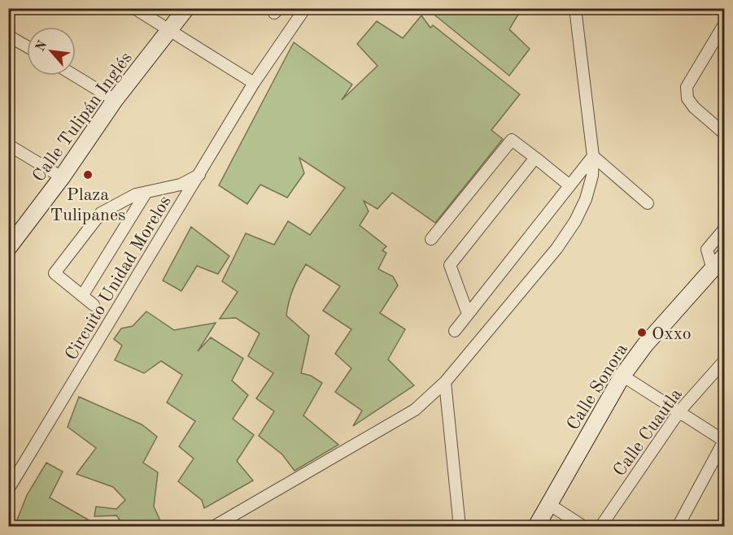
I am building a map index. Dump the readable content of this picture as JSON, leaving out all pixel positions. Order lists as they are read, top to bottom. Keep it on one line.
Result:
{"streets":{"street":["Calle Tulipán Inglés","Circuito Unidad Morelos","Calle Sonora","Calle Cuautla"]},"places":["Plaza Tulipanes","Oxxo"],"north":"top left"}
